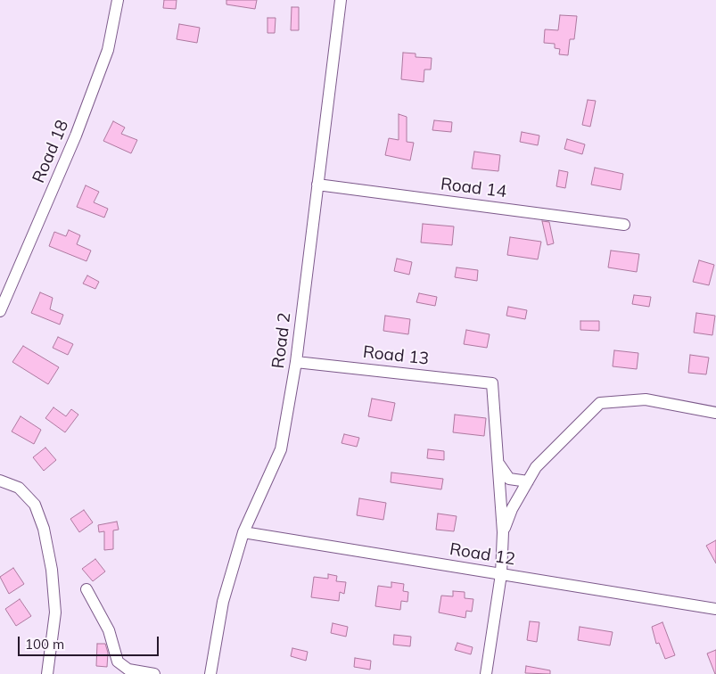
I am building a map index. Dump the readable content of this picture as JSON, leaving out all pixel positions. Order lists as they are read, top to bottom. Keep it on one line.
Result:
{"streets":{"street":["Road 18","Road 14","Road 2","Road 13","Road 12"]},"crossings":[["Road 14","Road 2"],["Road 2","Road 13"],["Road 2","Road 12"]],"scale_bar":"100 m"}
